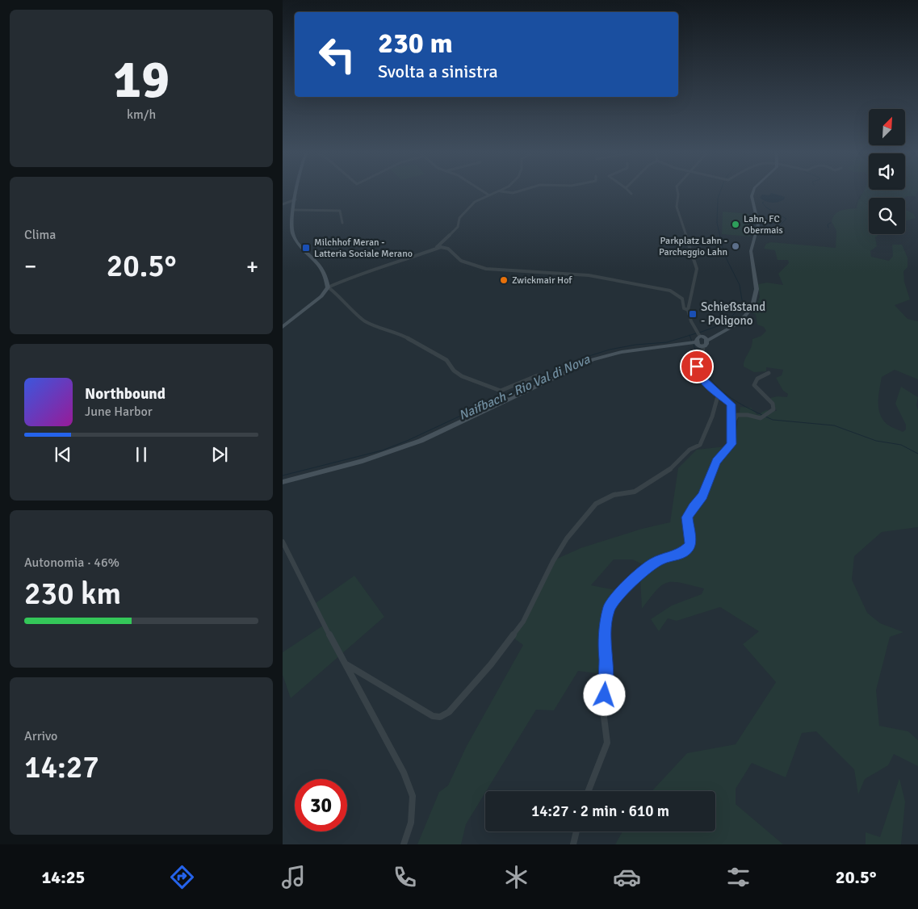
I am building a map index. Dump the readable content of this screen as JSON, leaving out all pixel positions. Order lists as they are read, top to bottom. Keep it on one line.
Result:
{"water":["Naifbach - Rio Val di Nova"],"places":{"other":["Lahn, FC Obermais","Parkplatz Lahn - Parcheggio Lahn","Zwickmair Hof"],"transit":["Milchhof Meran - Latteria Sociale Merano","Schießstand - Poligono"]},"north":"top right","page":{"tile":[["19","km/h"],"Clima",["Autonomia · 46%","230 km"],["Arrivo","14:27"]],"turn":["230 m","Svolta a sinistra"],"heat":["−","20.5°","+"],"song":["Northbound","June Harbor"],"limit":"30","trip":"14:27 · 2 min · 610 m","tabs":["14:25","20.5°"]}}
